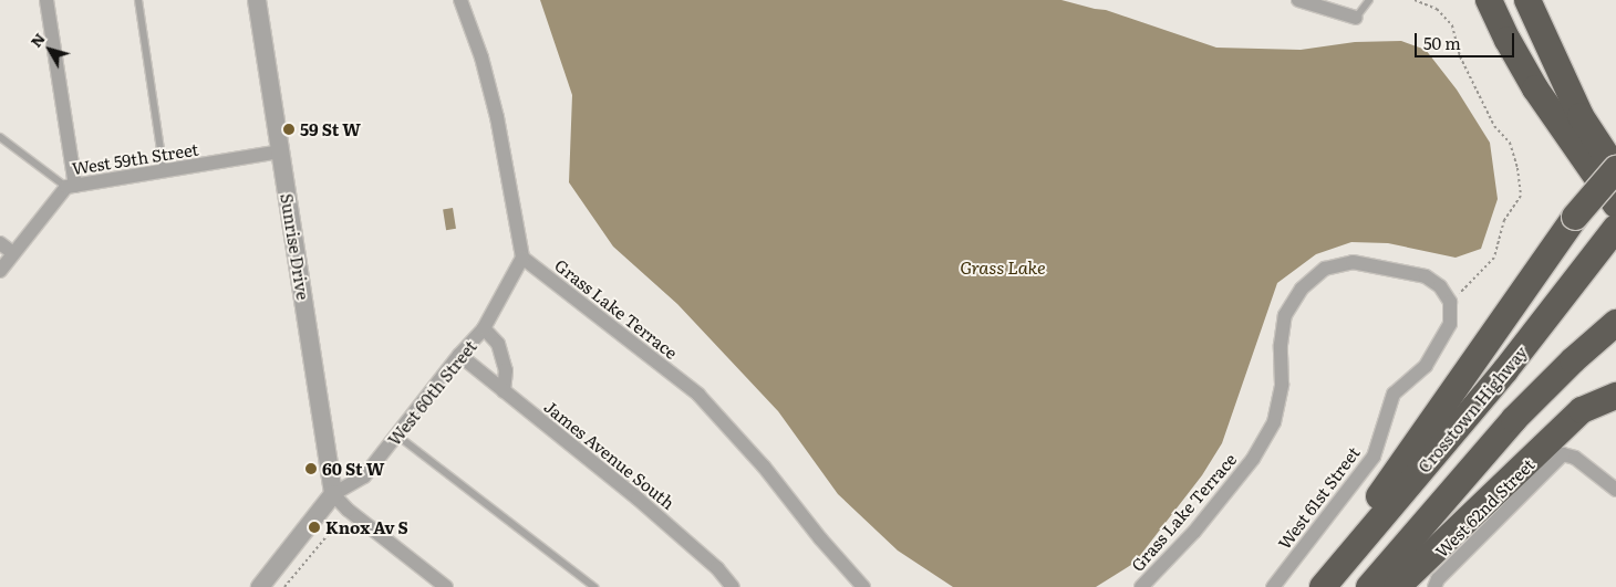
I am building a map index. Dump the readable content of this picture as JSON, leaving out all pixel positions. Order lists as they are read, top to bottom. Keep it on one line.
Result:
{"streets":{"highway":["Crosstown Highway"],"street":["West 59th Street","Sunrise Drive","Grass Lake Terrace","West 60th Street","James Avenue South","West 61st Street","West 62nd Street"]},"crossings":[["West 59th Street","Sunrise Drive"],["Sunrise Drive","West 60th Street"],["Grass Lake Terrace","West 60th Street"],["Grass Lake Terrace","West 61st Street"],["West 60th Street","James Avenue South"]],"water":["Grass Lake"],"places":["59 St W","60 St W","Knox Av S"],"scale_bar":"50 m","north":"top left"}
